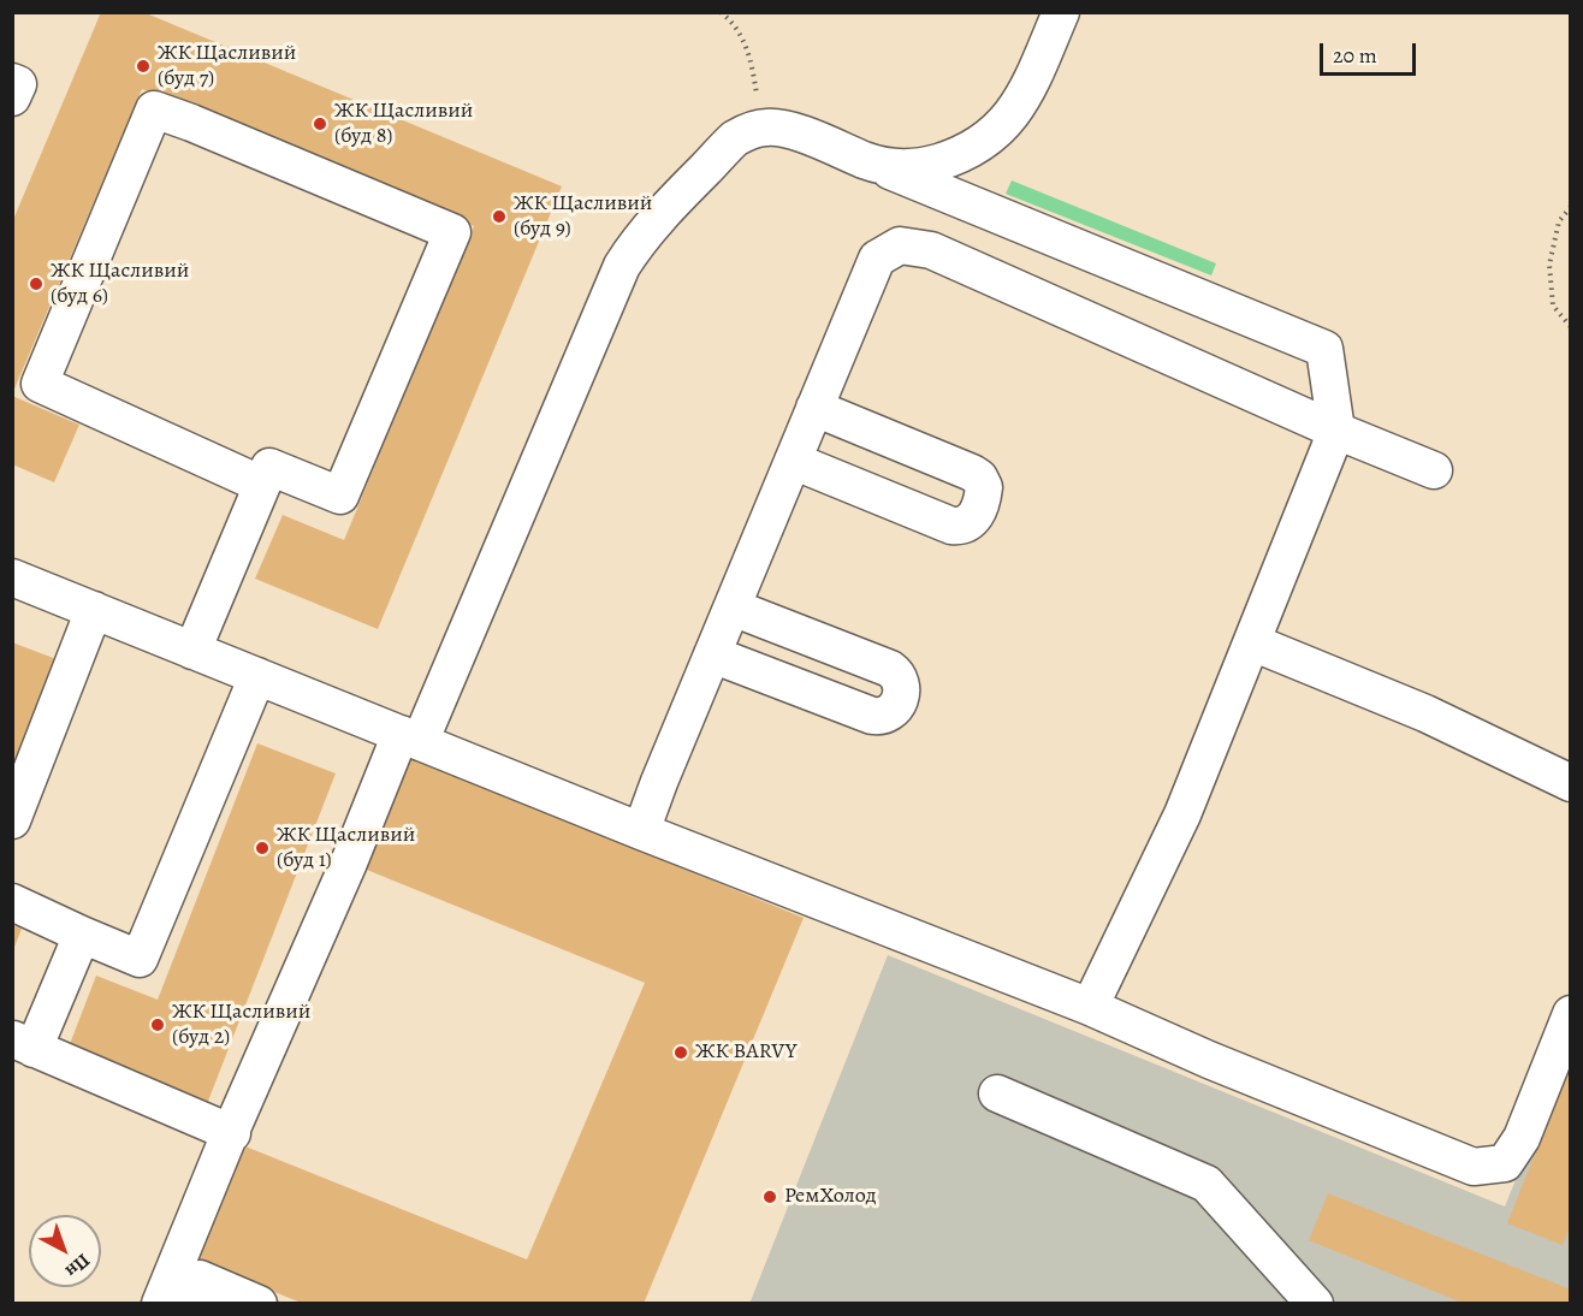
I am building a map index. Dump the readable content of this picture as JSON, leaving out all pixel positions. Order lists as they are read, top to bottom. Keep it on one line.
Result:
{"places":["ЖК Щасливий (буд 7)","ЖК Щасливий (буд 8)","ЖК Щасливий (буд 9)","ЖК Щасливий (буд 6)","ЖК Щасливий (буд 1)","ЖК Щасливий (буд 2)","ЖК BARVY","РемХолод"],"scale_bar":"20 m","north":"bottom right"}
